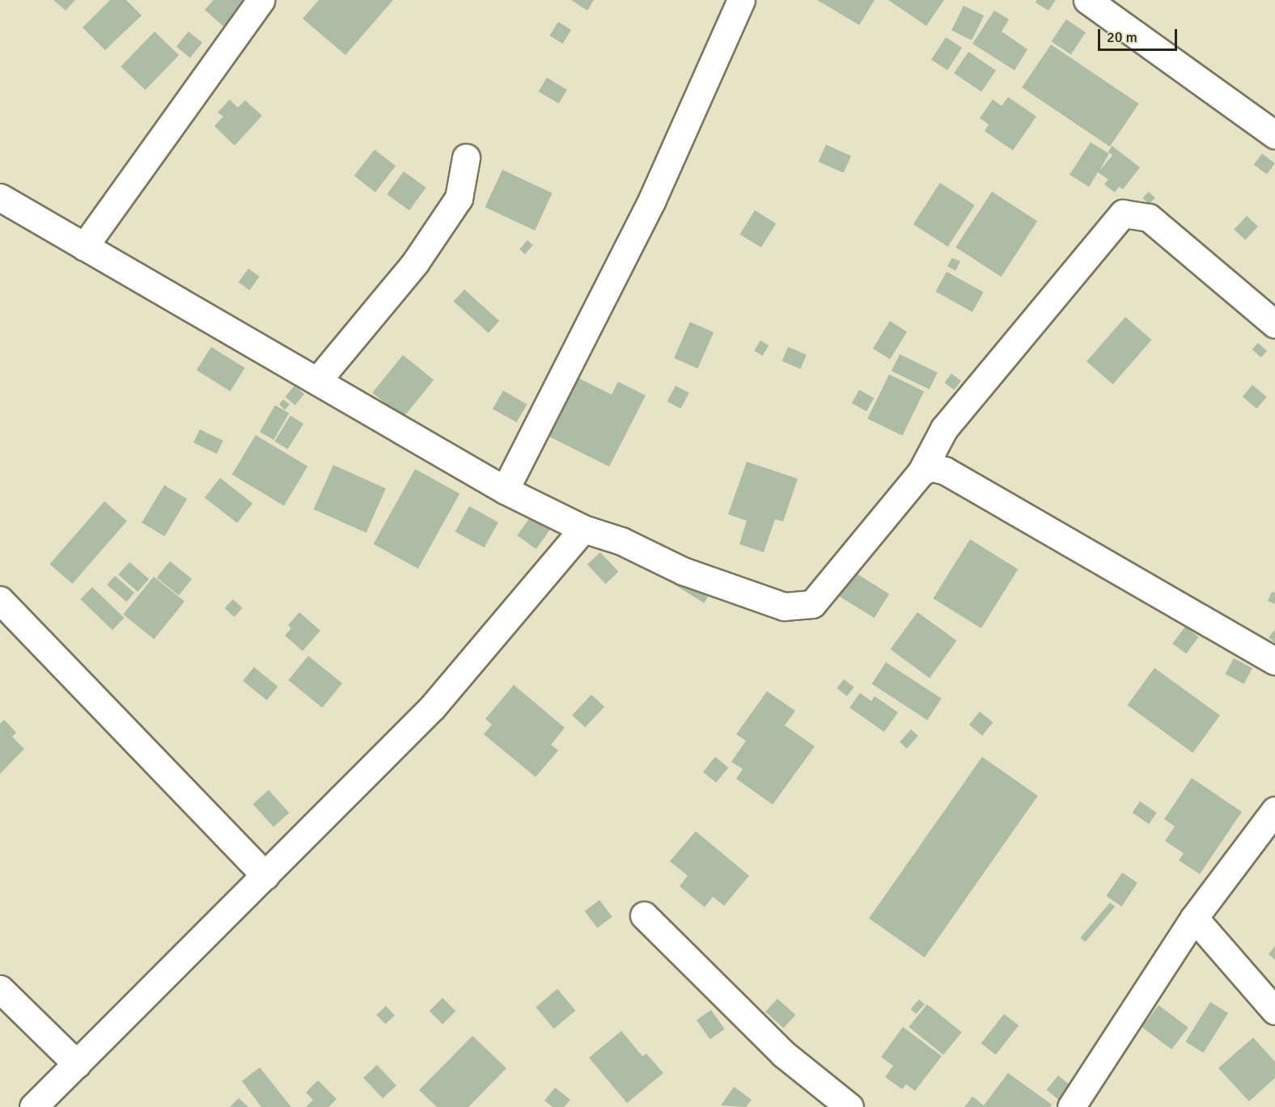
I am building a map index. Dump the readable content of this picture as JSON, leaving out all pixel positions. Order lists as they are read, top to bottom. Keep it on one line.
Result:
{"scale_bar":"20 m"}
